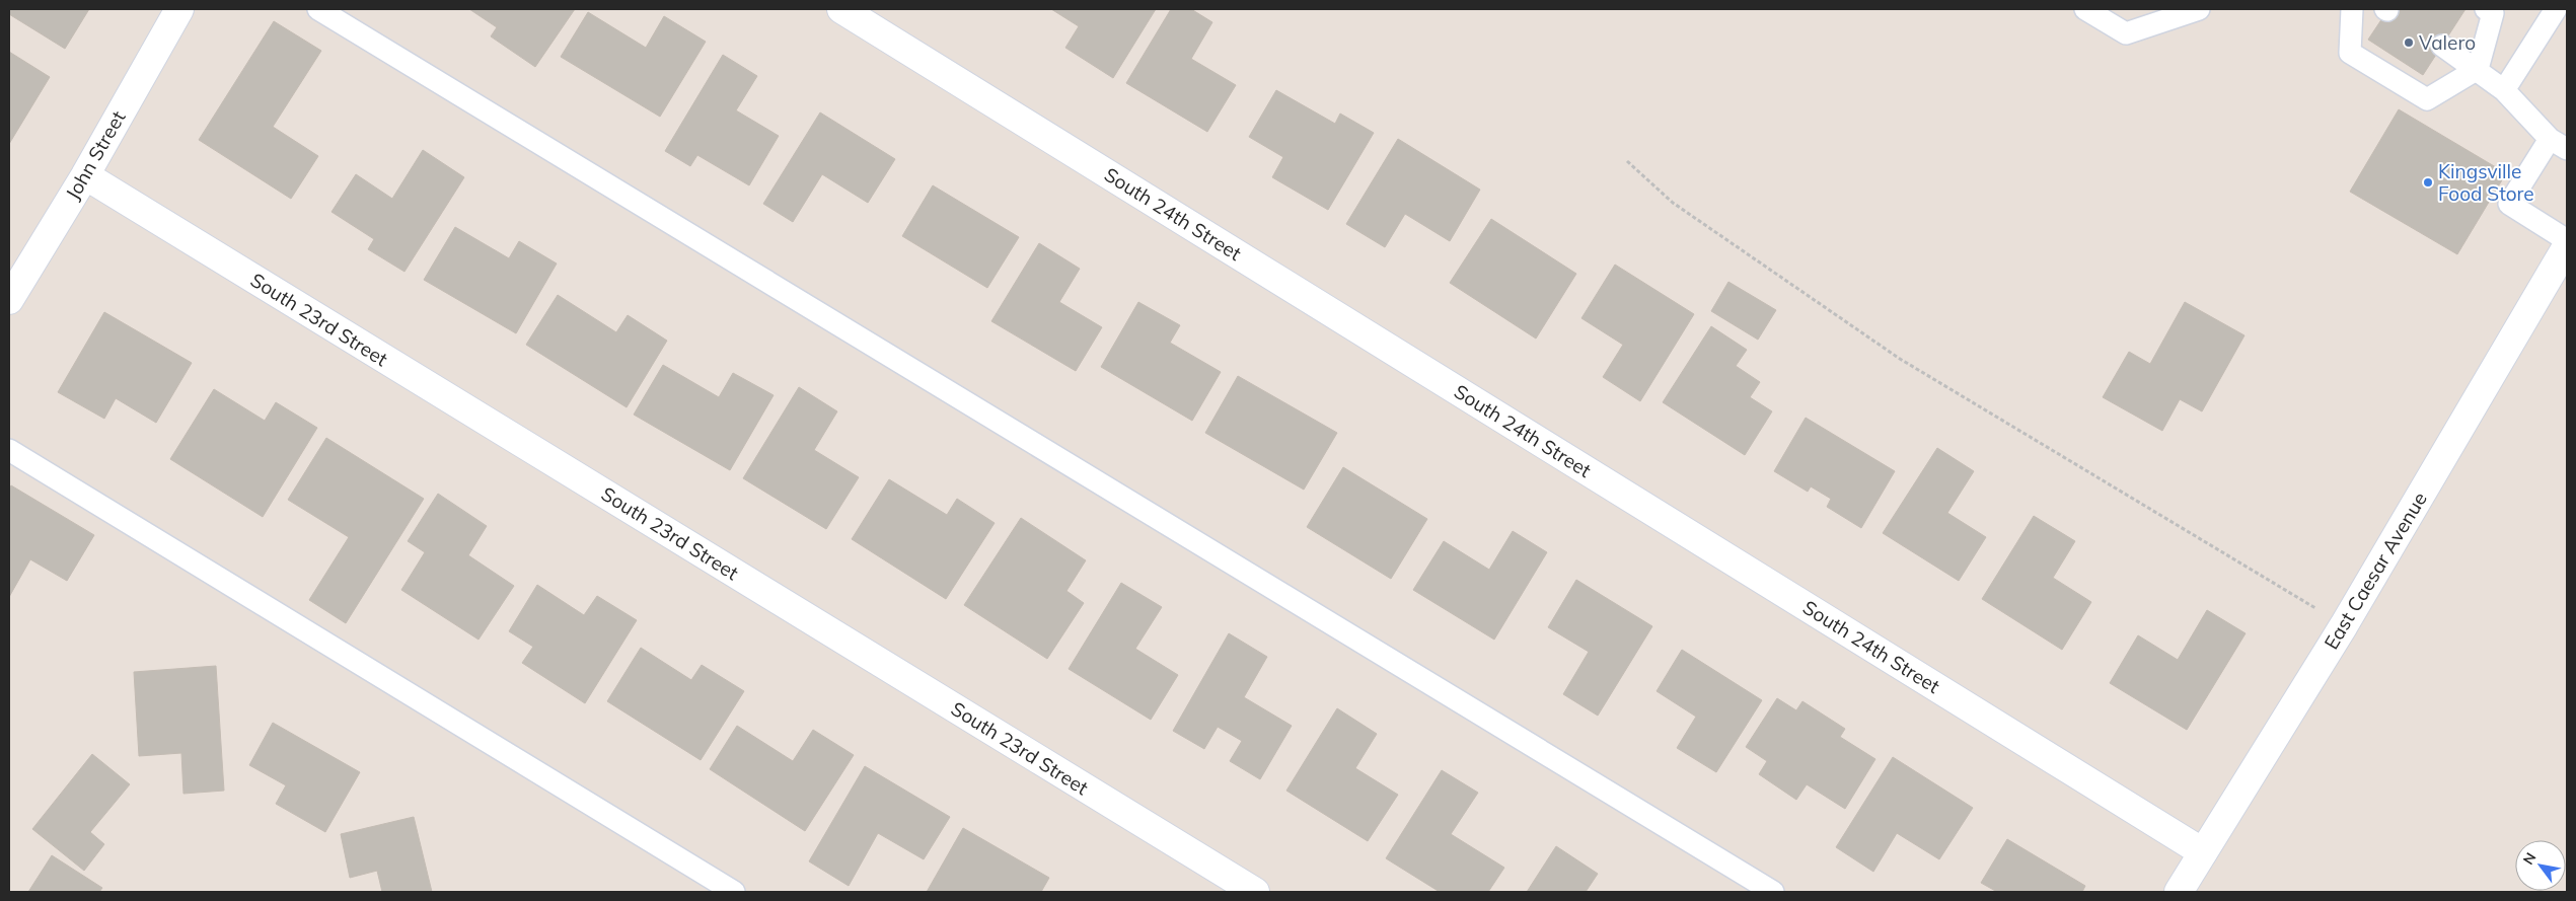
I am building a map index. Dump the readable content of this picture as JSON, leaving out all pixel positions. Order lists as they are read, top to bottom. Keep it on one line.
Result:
{"streets":{"street":["John Street","South 24th Street","South 23rd Street","East Caesar Avenue"]},"crossings":[["John Street","South 23rd Street"],["South 24th Street","East Caesar Avenue"]],"places":["Valero","Kingsville Food Store"],"north":"top left"}
